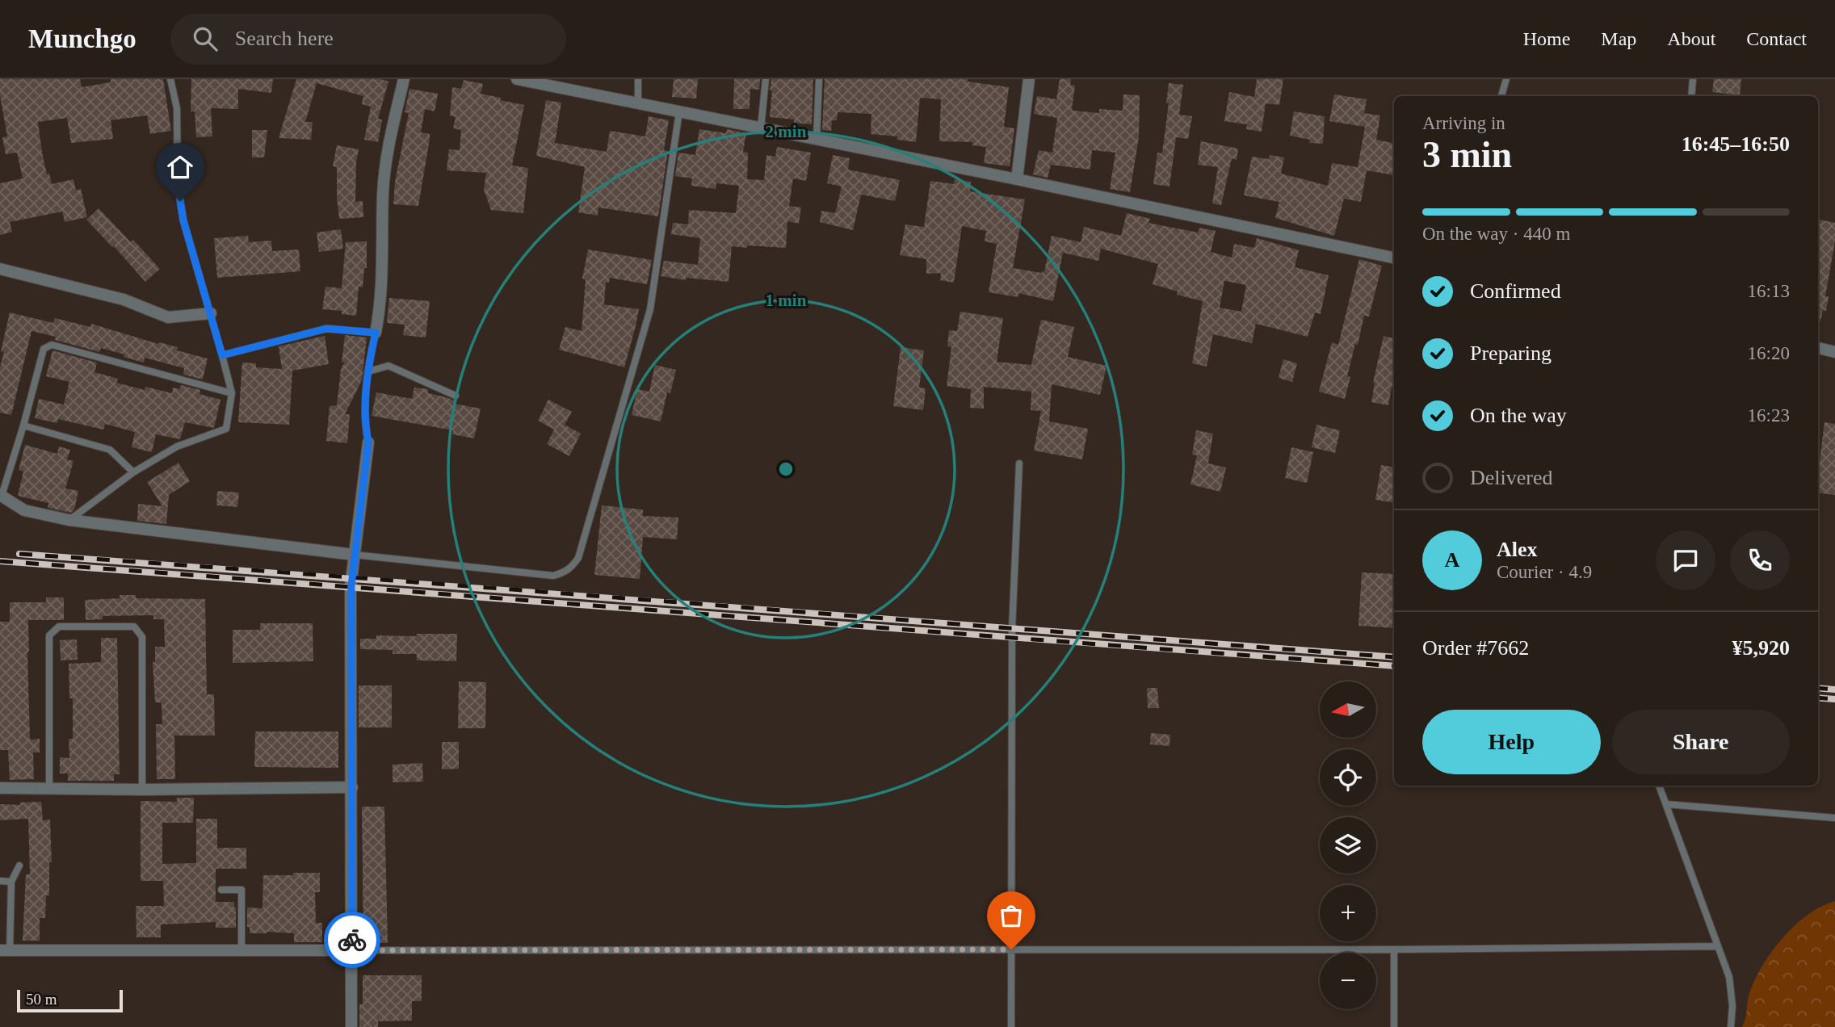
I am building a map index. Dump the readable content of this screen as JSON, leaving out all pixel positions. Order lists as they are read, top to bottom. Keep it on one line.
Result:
{"scale_bar":"50 m","north":"left","page":{"header":"Munchgo","search":"Search here","nav":["Home","Map","About","Contact"],"heading":["3 min","Arriving in","16:45–16:50"],"panel":["Alex","Courier · 4.9","Order #7662","¥5,920"],"bar":"On the way · 440 m","list":[["Confirmed","16:13"],["Preparing","16:20"],["On the way","16:23"],"Delivered"],"round":"A","map_buttons":["+","−"],"buttons":["Help","Share"],"scale":"50 m"},"rings":["2 min","1 min"]}
